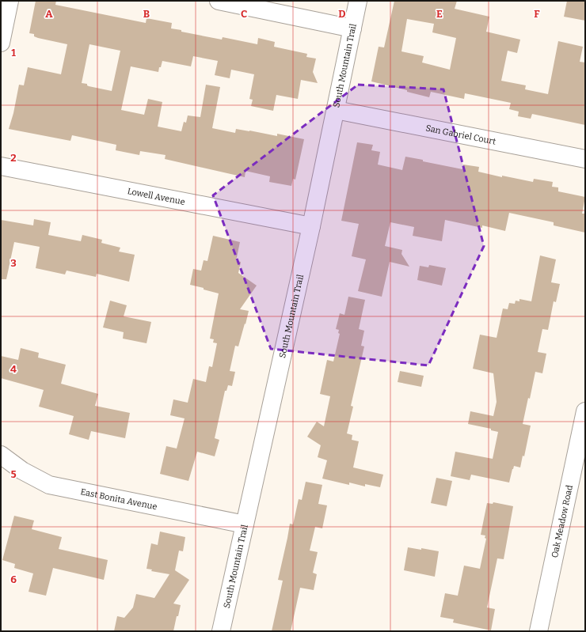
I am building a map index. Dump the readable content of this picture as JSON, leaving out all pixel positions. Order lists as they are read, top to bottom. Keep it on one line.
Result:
{"streets":{"street":["South Mountain Trail","San Gabriel Court","Lowell Avenue","East Bonita Avenue","Oak Meadow Road"]},"crossings":[["South Mountain Trail","San Gabriel Court"],["South Mountain Trail","Lowell Avenue"],["South Mountain Trail","East Bonita Avenue"]],"grid":{"columns":["A","B","C","D","E","F"],"rows":["1","2","3","4","5","6"]}}
